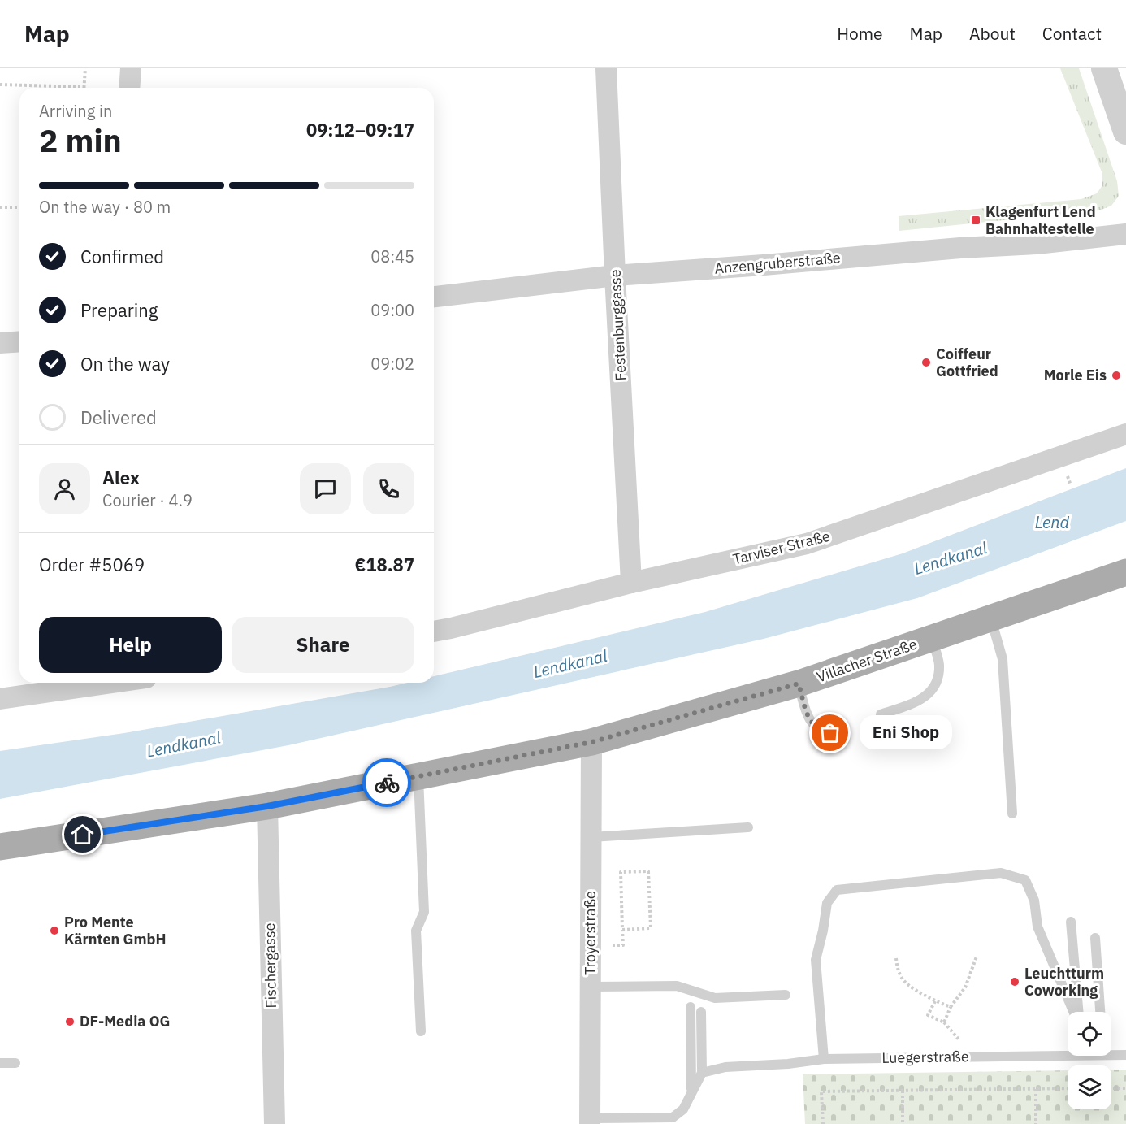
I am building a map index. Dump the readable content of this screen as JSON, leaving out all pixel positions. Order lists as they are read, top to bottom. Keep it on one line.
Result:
{"streets":{"main road":["Villacher Straße"],"street":["Anzengruberstraße","Festenburggasse","Tarviser Straße","Troyerstraße","Fischergasse"],"lane":["Luegerstraße"]},"crossings":[["Anzengruberstraße","Festenburggasse"],["Festenburggasse","Tarviser Straße"],["Villacher Straße","Troyerstraße"],["Villacher Straße","Fischergasse"]],"water":["Lend","Lendkanal"],"places":{"transit":["Klagenfurt Lend Bahnhaltestelle"],"other":["Coiffeur Gottfried","Morle Eis","Eni Shop","Pro Mente Kärnten GmbH","Leuchtturm Coworking","DF-Media OG"]},"page":{"header":"Map","nav":["Home","Map","About","Contact"],"heading":["2 min","Arriving in","09:12–09:17"],"panel":["Alex","Courier · 4.9","Order #5069","€18.87"],"bar":"On the way · 80 m","list":[["Confirmed","08:45"],["Preparing","09:00"],["On the way","09:02"],"Delivered"],"buttons":["Help","Share"],"bubble":"Eni Shop"}}
